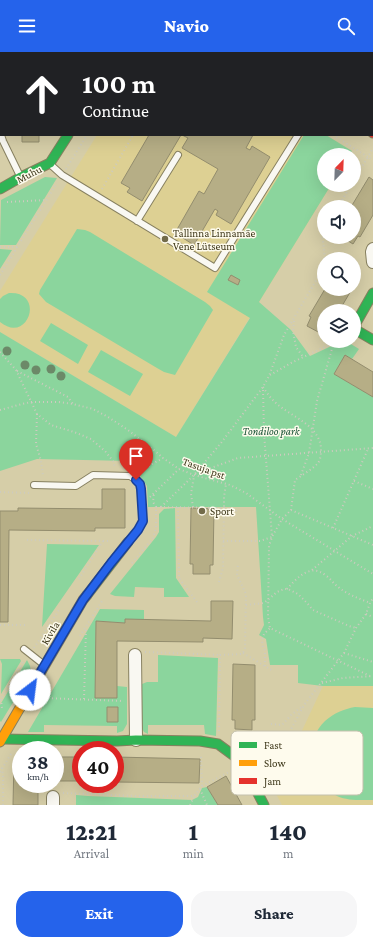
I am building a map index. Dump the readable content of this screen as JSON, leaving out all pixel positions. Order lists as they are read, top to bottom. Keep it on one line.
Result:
{"streets":{"street":["Muhu","Kivila"],"path":["Tasuja pst"]},"parks":["Tondiloo park"],"places":["Tallinna Linnamäe Vene Lütseum","Sport"],"legend":["Fast","Slow","Jam"],"north":"top right","page":{"header":"Navio","turn":["100 m","Continue"],"speed":"38 km/h","limit":"40","eta":["12:21","Arrival","1","min","140","m"],"buttons":["Exit","Share"]}}
